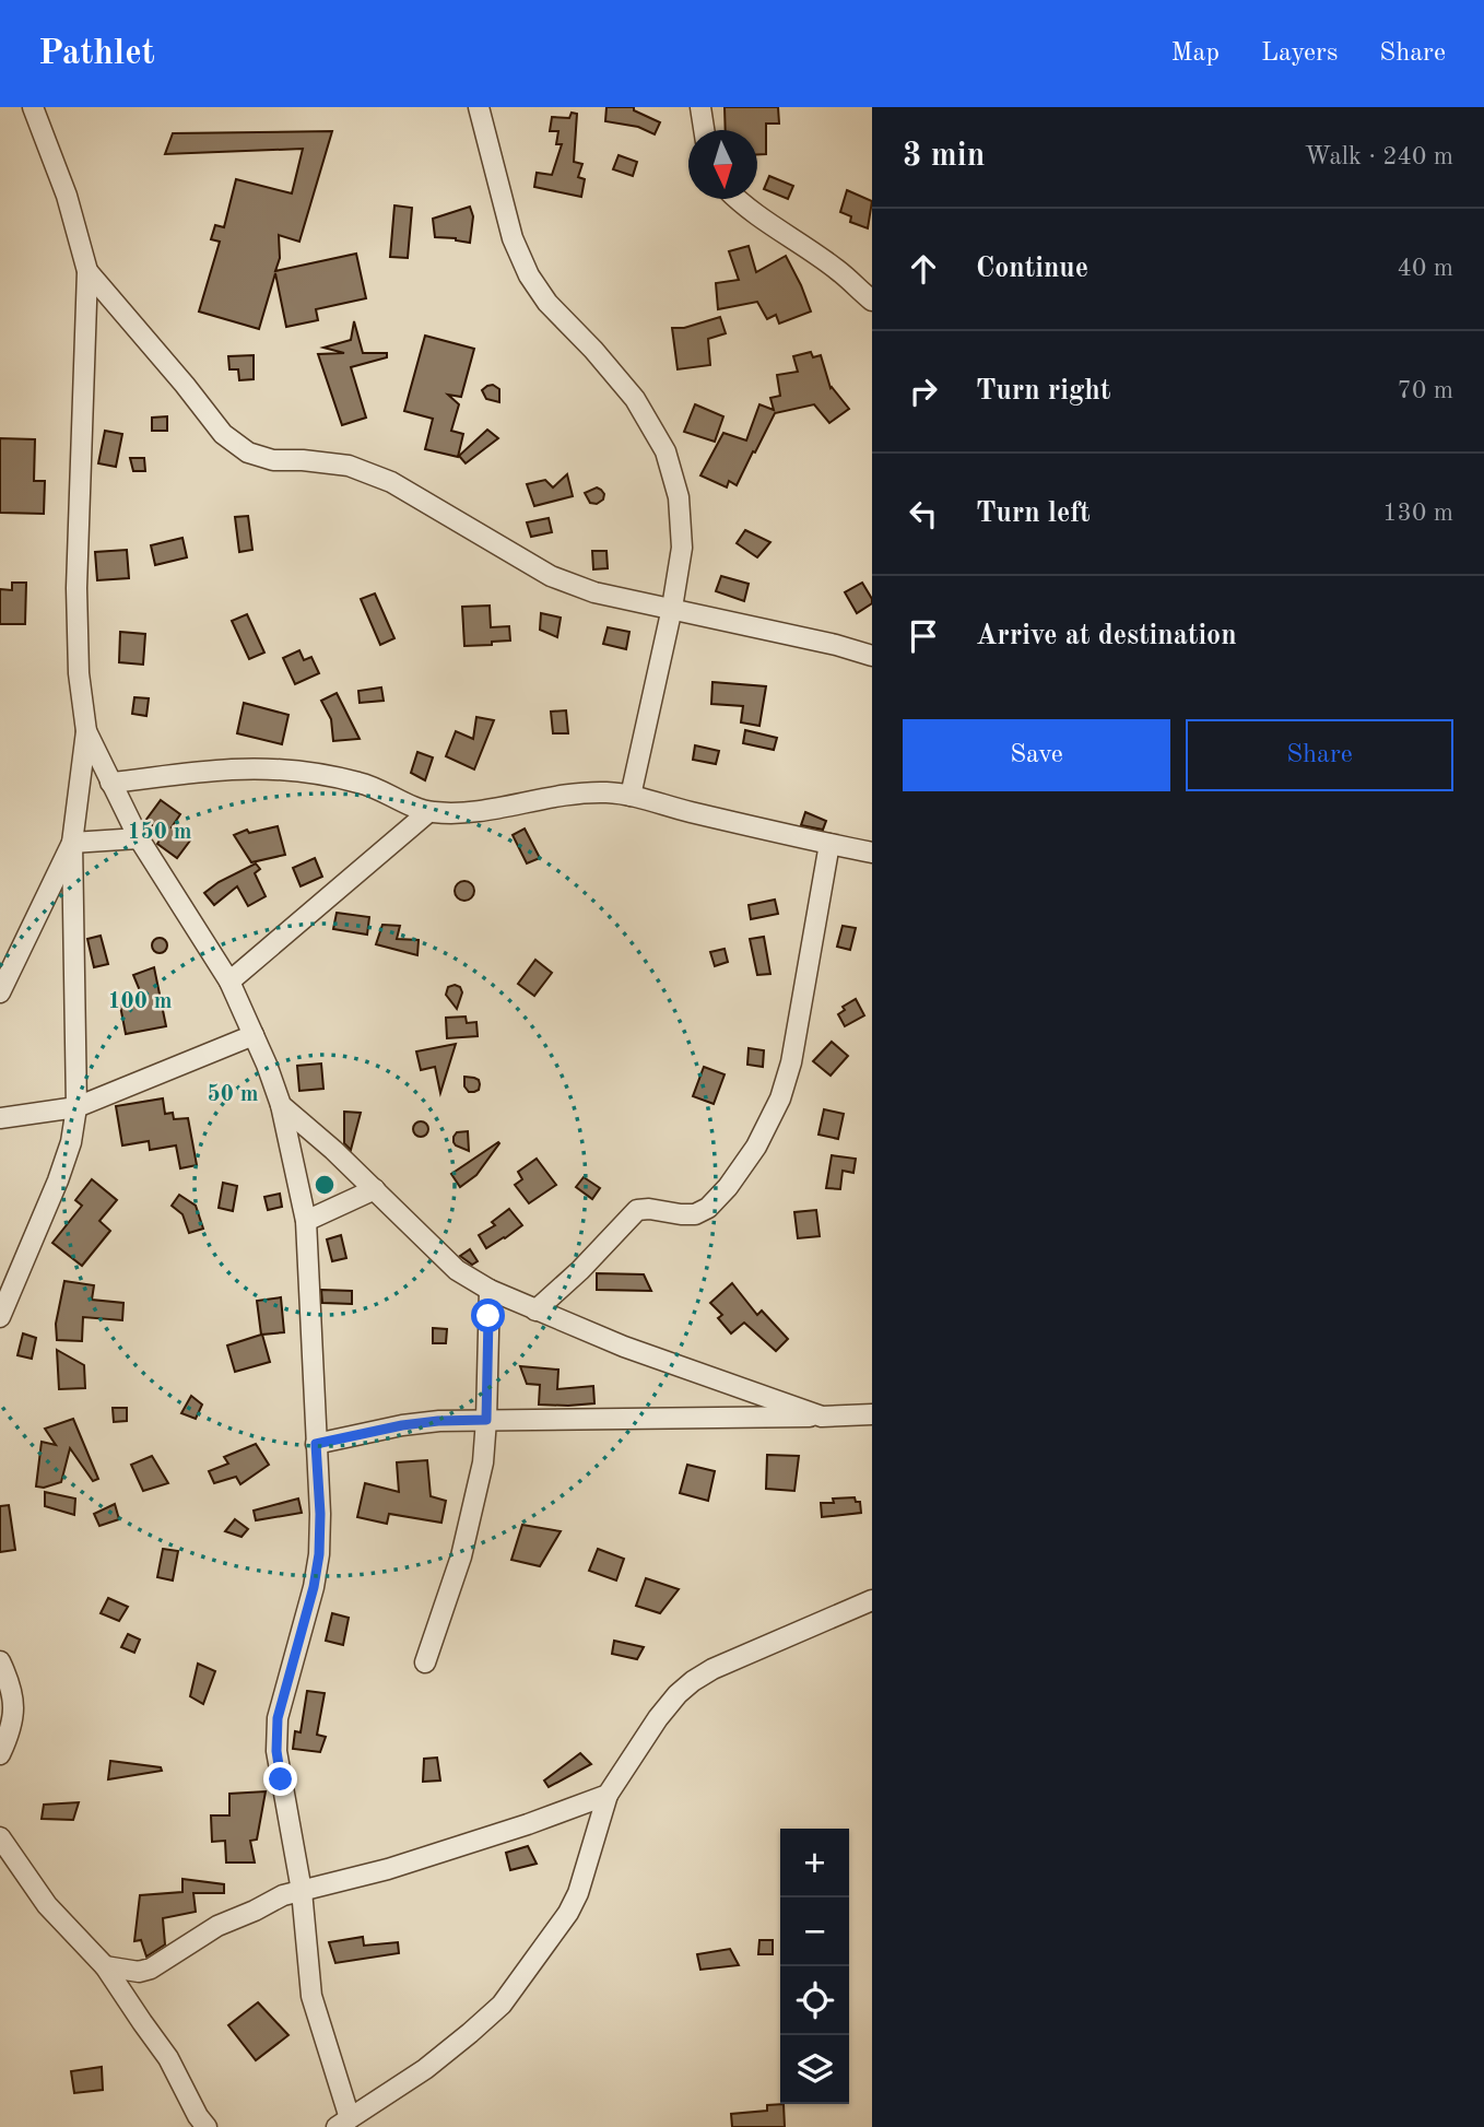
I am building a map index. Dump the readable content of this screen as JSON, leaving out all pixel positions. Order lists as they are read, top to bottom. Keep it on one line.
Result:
{"north":"bottom","page":{"header":"Pathlet","nav":["Map","Layers","Share"],"heading":["3 min","Walk · 240 m"],"list":[["Continue","40 m"],["Turn right","70 m"],["Turn left","130 m"],"Arrive at destination"],"buttons":["Save","Share"],"map_buttons":["+","−"]},"rings":["150 m","100 m","50 m"]}
